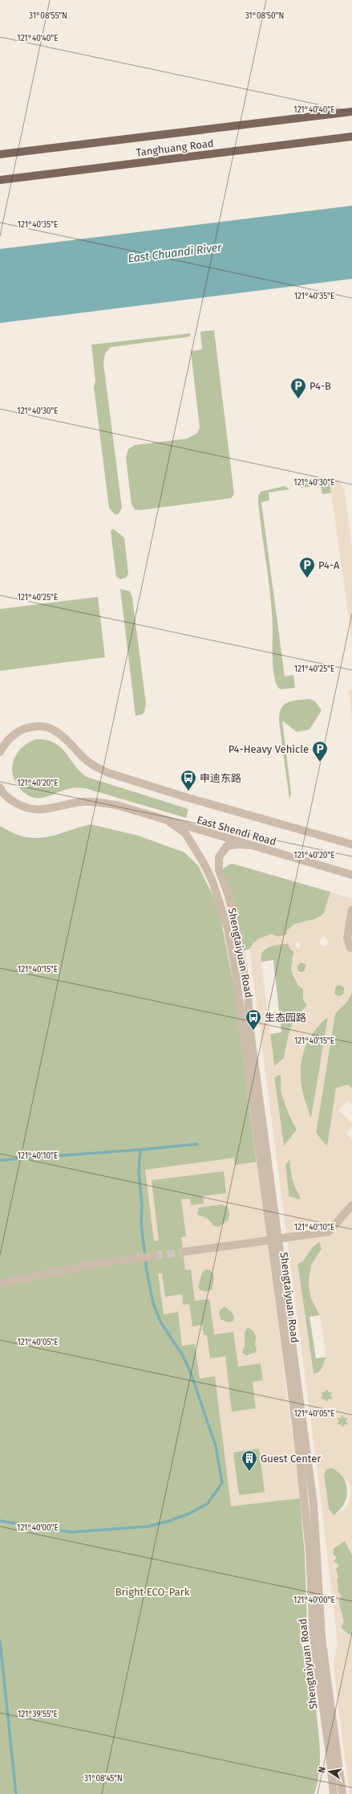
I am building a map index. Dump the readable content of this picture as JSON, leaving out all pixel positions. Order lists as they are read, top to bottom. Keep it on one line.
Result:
{"streets":{"main road":["Tanghuang Road"],"street":["East Shendi Road","Shengtaiyuan Road"]},"crossings":[["East Shendi Road","Shengtaiyuan Road"]],"water":["East Chuandi River"],"parks":["Bright ECO-Park"],"places":{"parking":["P4-B","P4-A","P4-Heavy Vehicle"],"bus stop":["申迪东路","生态园路"],"building":["Guest Center"]},"north":"left","coordinates":["31°08'55\"N","31°08'50\"N","121°40'40\"E","121°40'35\"E","121°40'30\"E","121°40'25\"E","121°40'20\"E","121°40'15\"E","121°40'10\"E","121°40'05\"E","121°40'00\"E","121°39'55\"E","31°08'45\"N"]}
